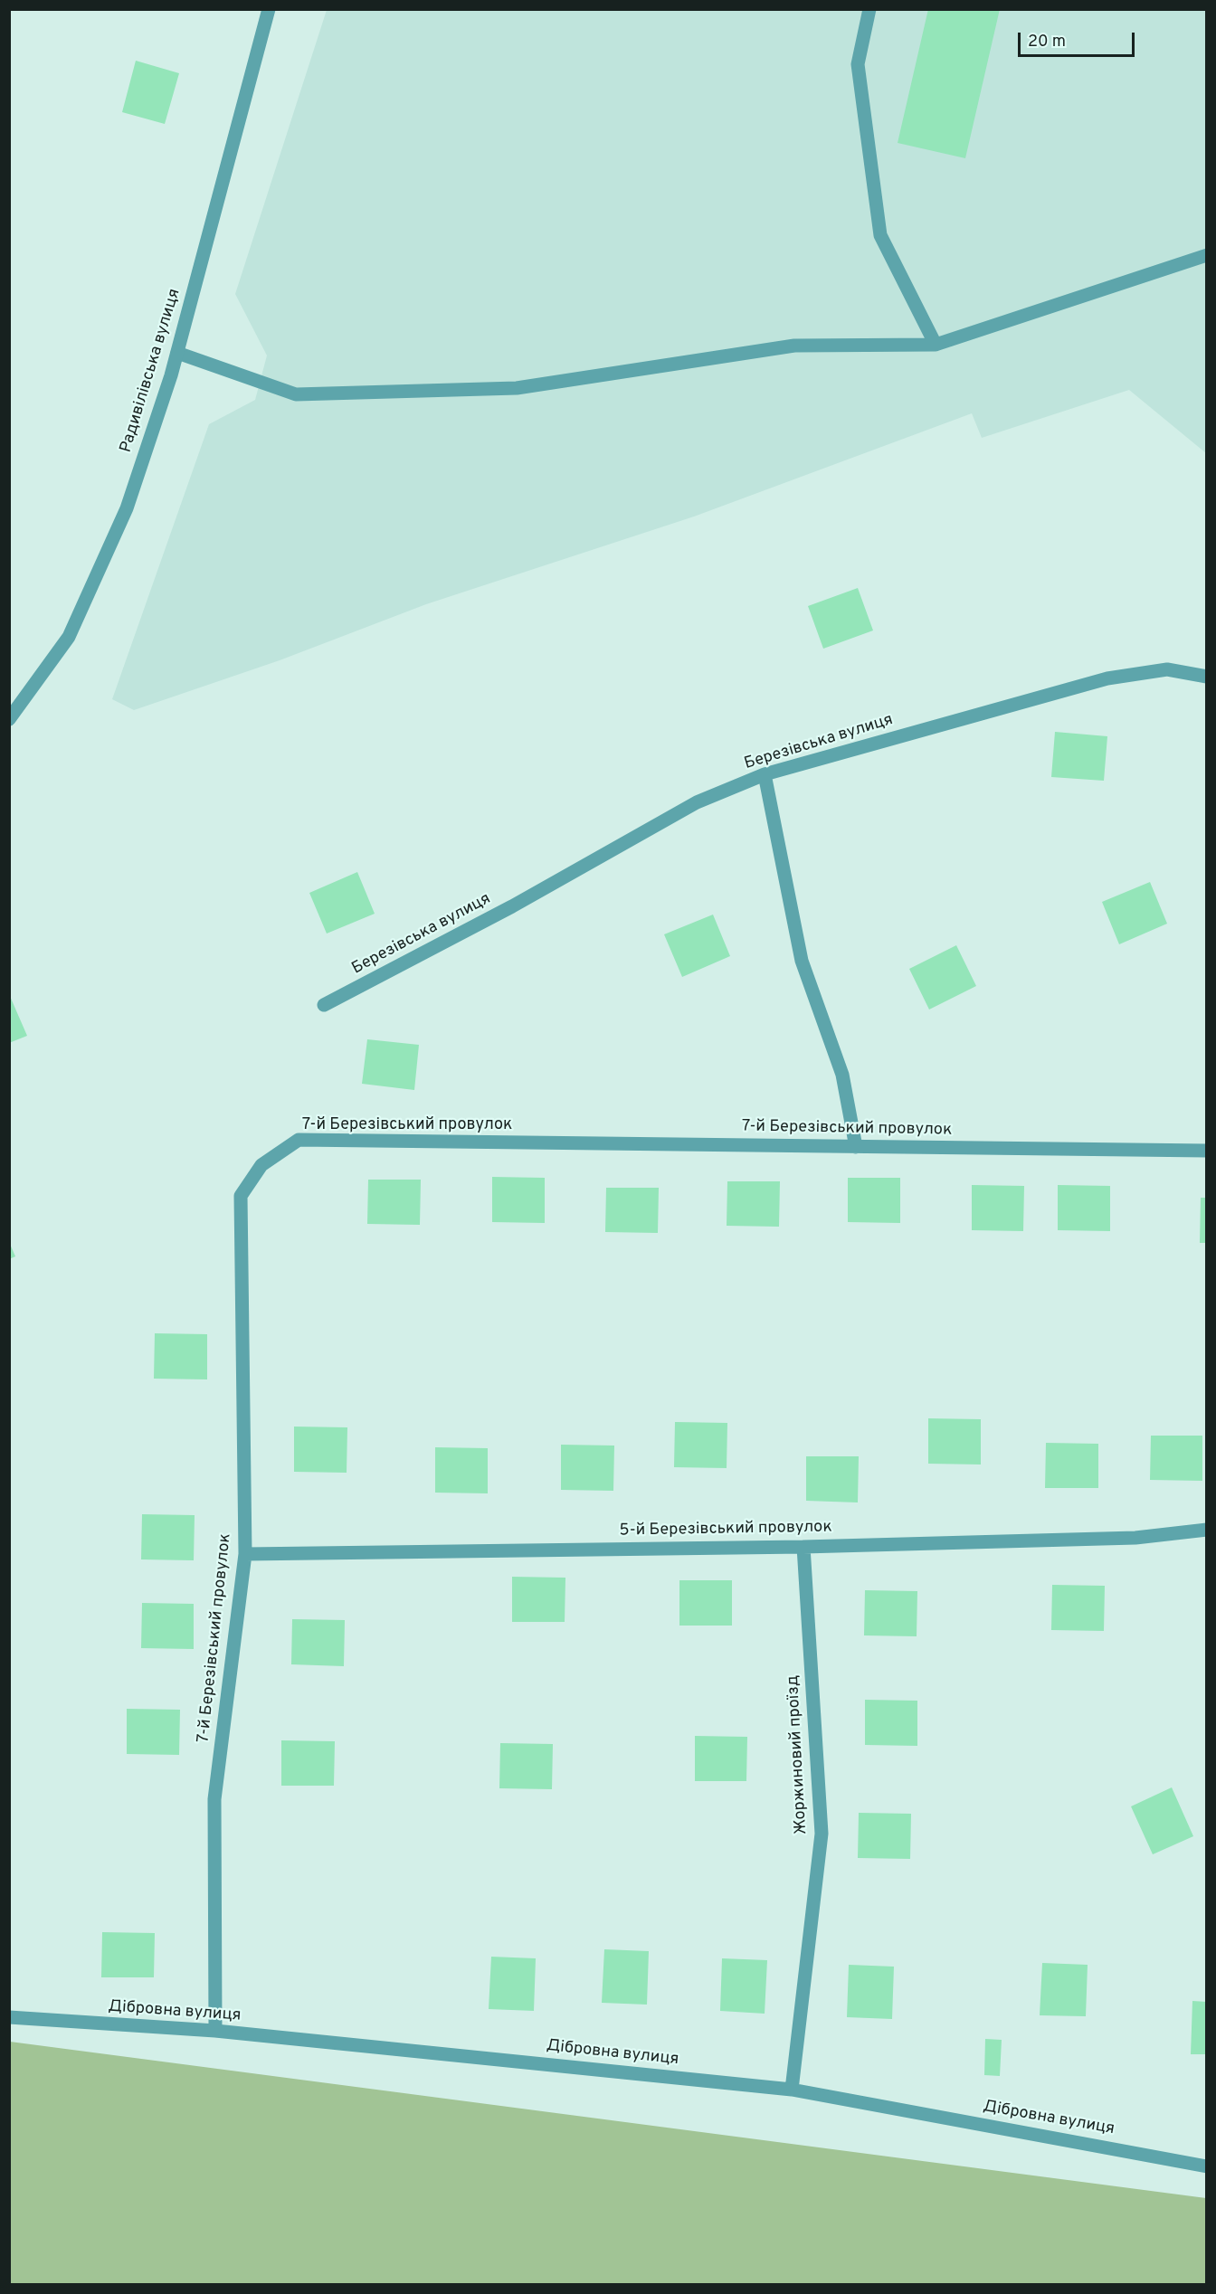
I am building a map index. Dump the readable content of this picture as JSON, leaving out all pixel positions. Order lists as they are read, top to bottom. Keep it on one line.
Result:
{"streets":{"street":["Радивілівська вулиця","Березівська вулиця","7-й Березівський провулок","5-й Березівський провулок","Жоржиновий проїзд","Дібровна вулиця"]},"crossings":[["7-й Березівський провулок","5-й Березівський провулок"],["7-й Березівський провулок","Дібровна вулиця"],["5-й Березівський провулок","Жоржиновий проїзд"],["Жоржиновий проїзд","Дібровна вулиця"]],"scale_bar":"20 m"}
